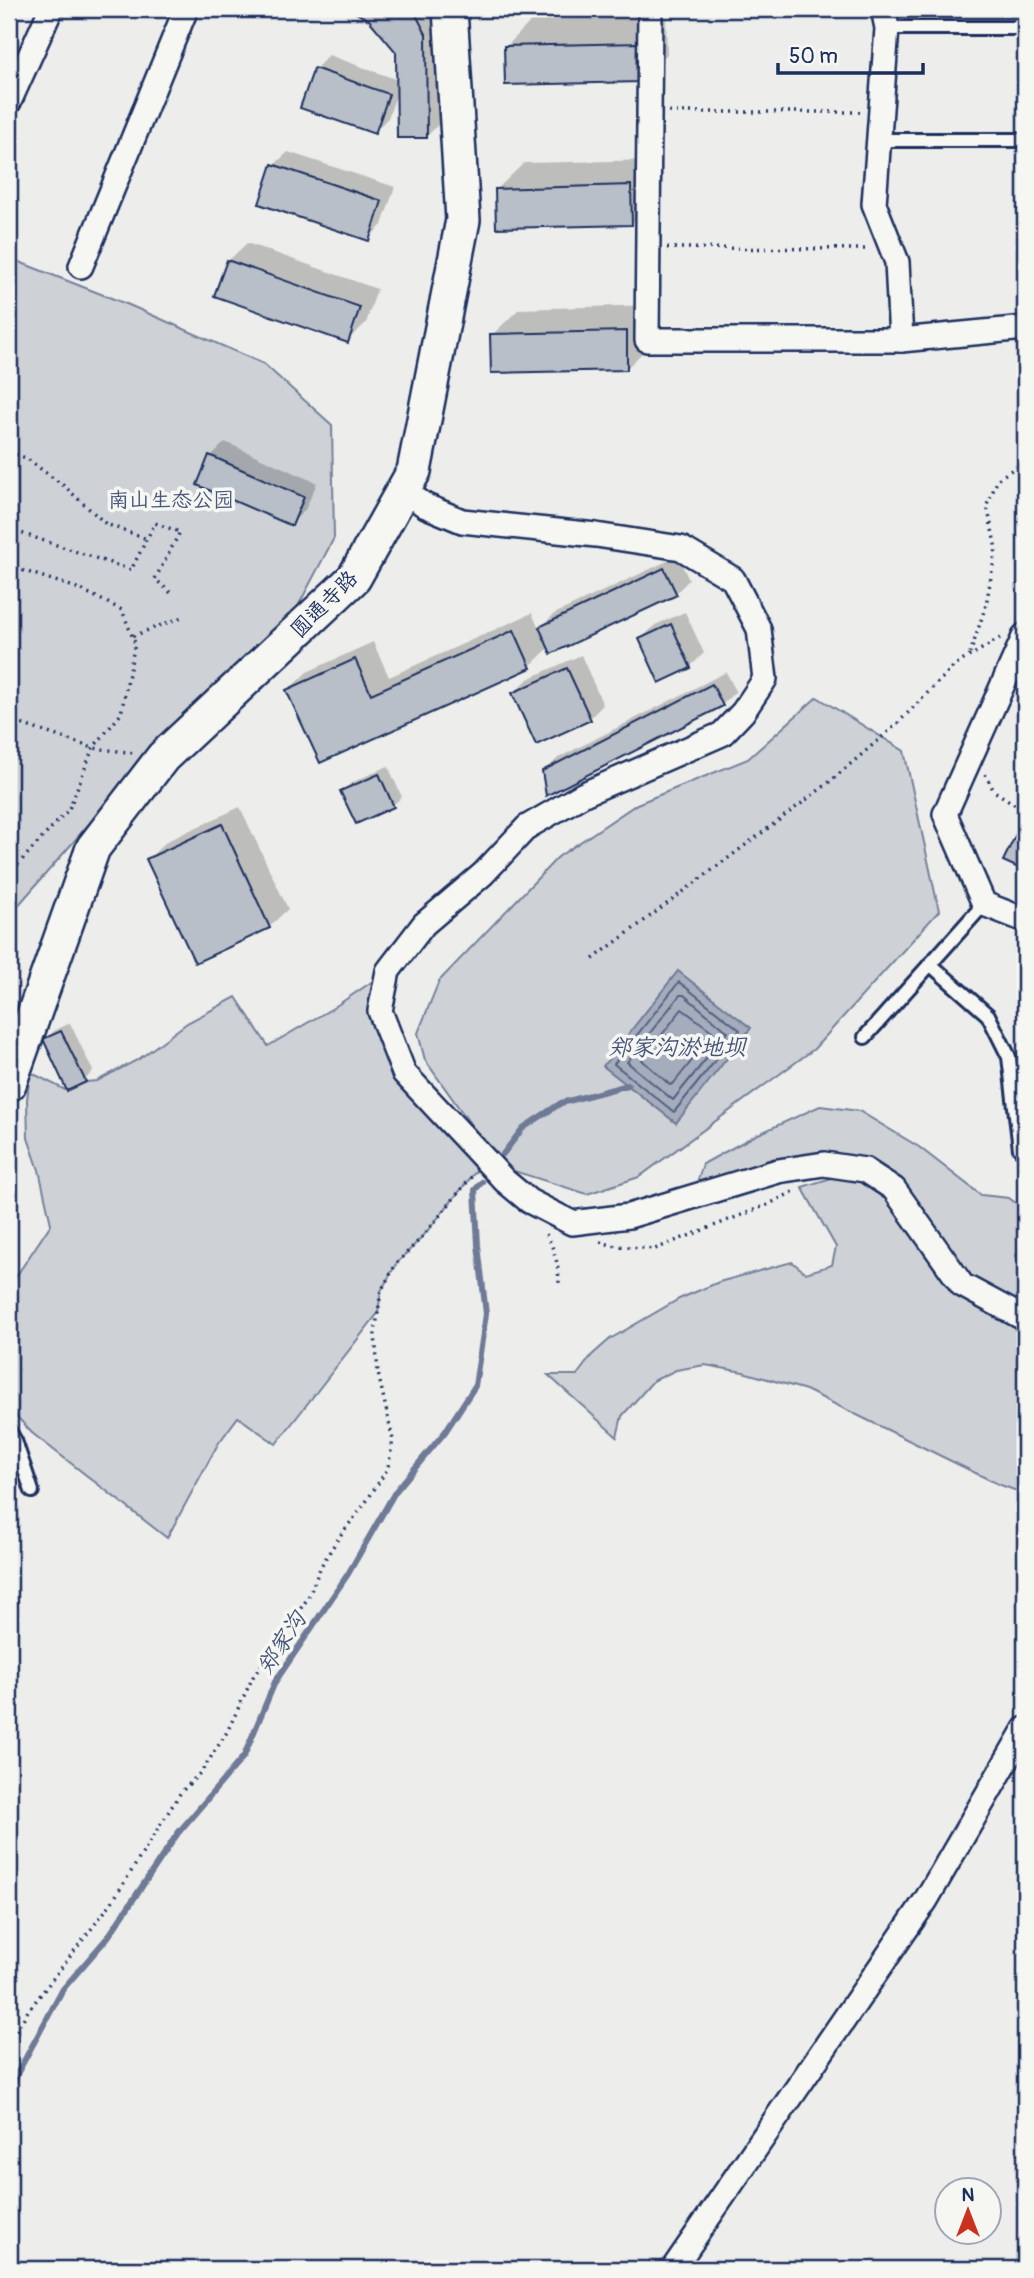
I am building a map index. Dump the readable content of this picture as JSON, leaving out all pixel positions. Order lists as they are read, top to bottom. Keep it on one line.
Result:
{"streets":{"street":["圆通寺路"]},"water":["郑家沟淤地坝","郑家沟"],"parks":["南山生态公园"],"scale_bar":"50 m","north":"top"}
